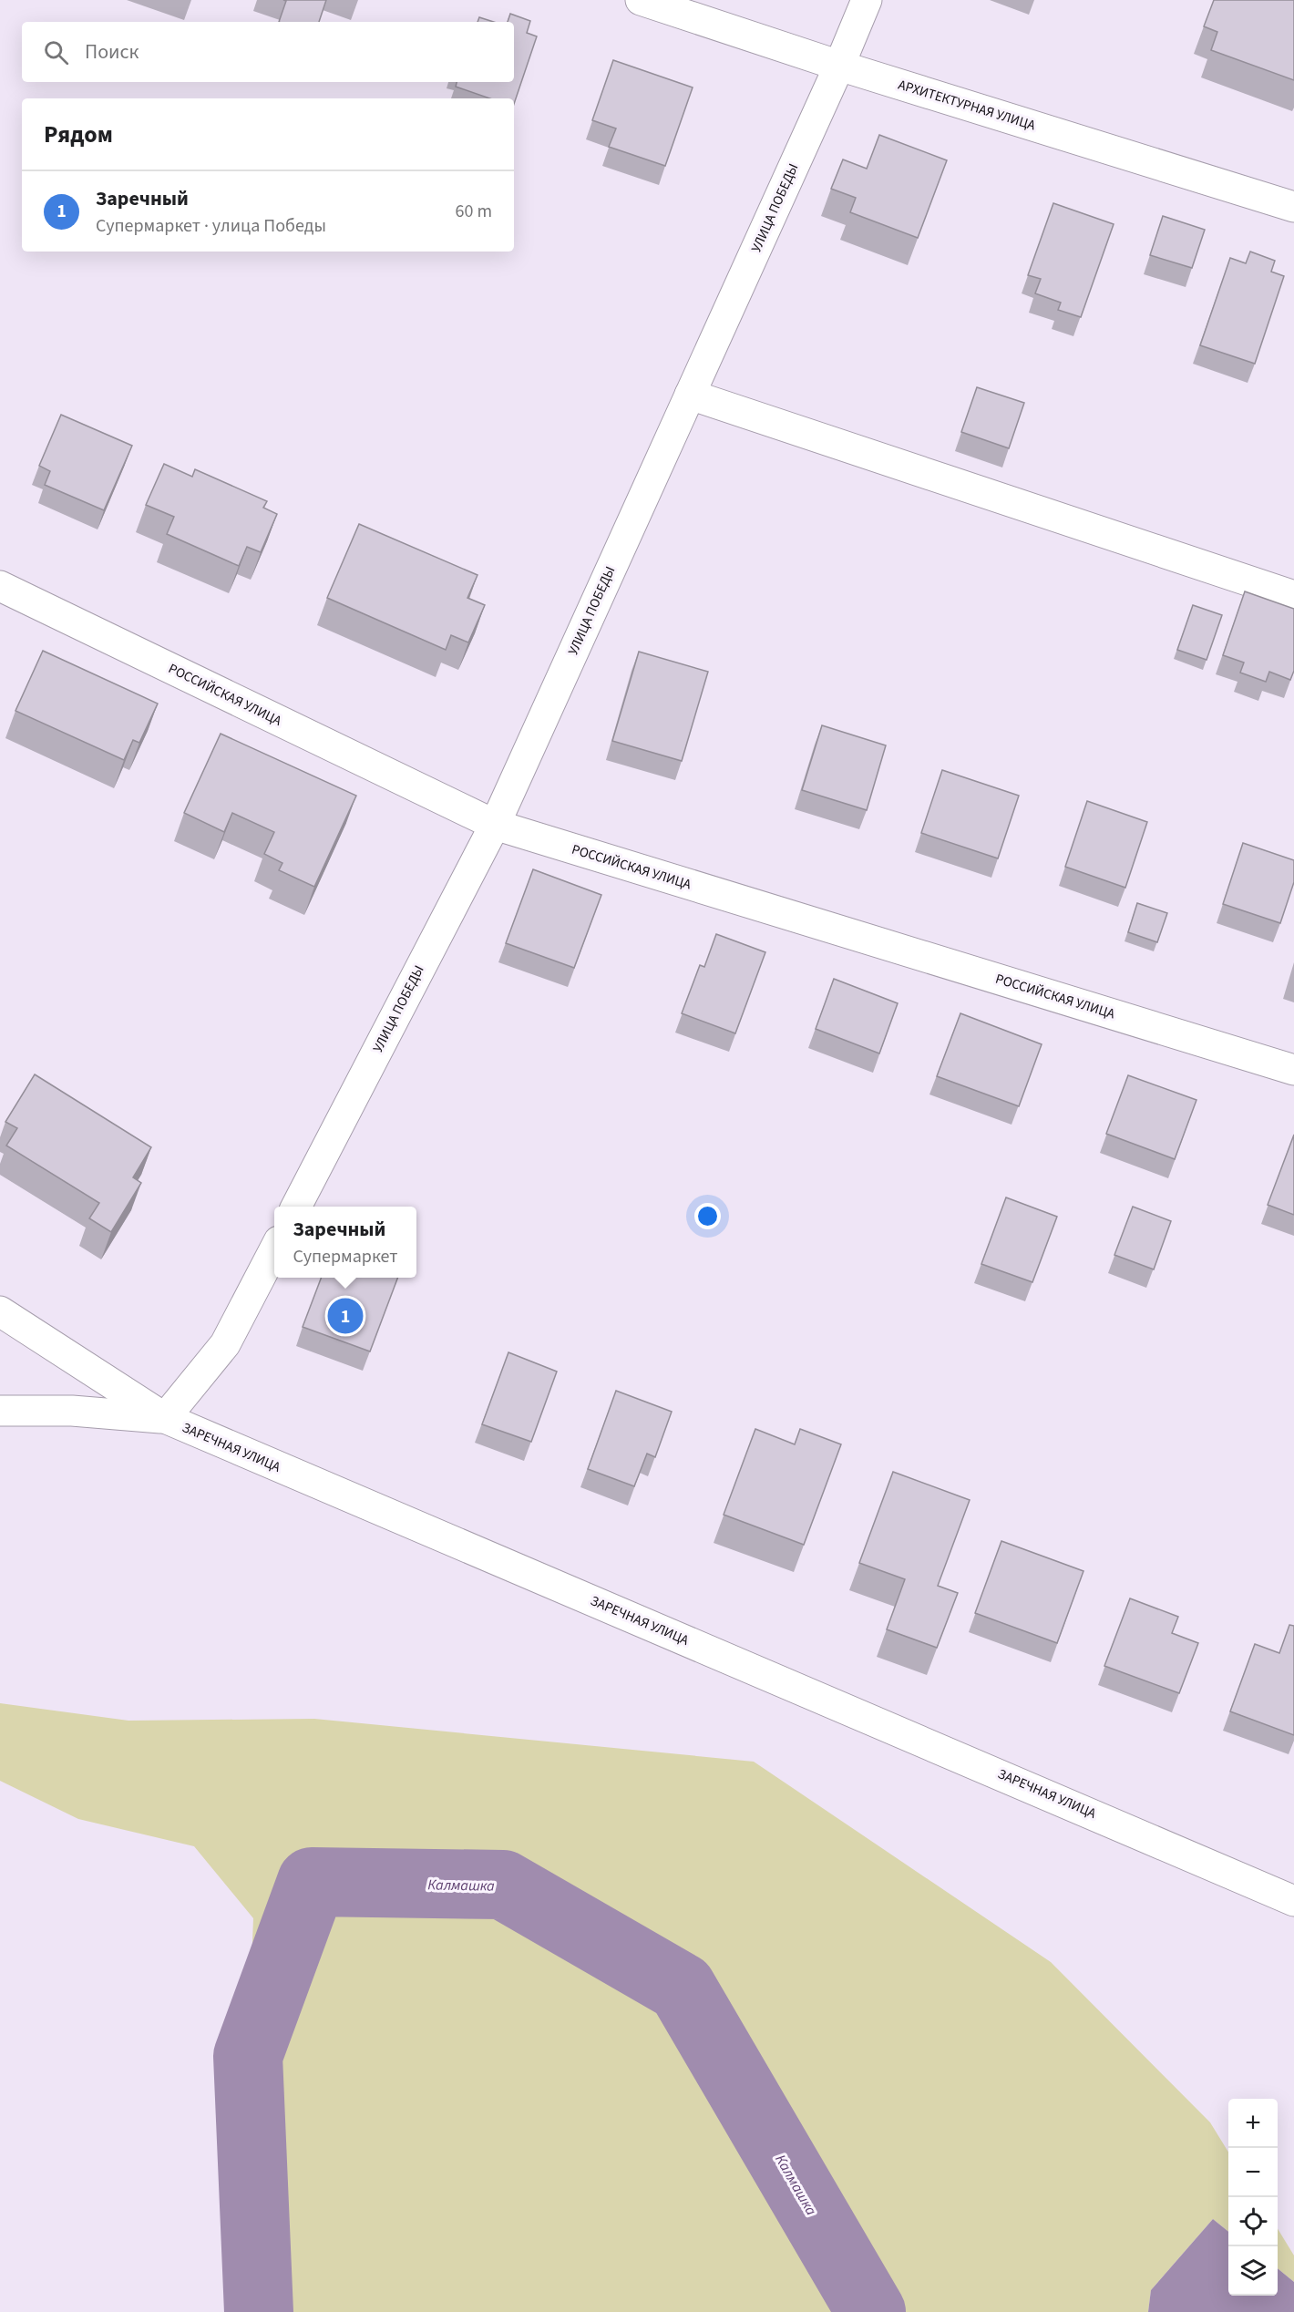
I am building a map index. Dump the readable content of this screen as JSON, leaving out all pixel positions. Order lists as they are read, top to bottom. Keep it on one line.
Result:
{"streets":{"street":["АРХИТЕКТУРНАЯ УЛИЦА","УЛИЦА ПОБЕДЫ","РОССИЙСКАЯ УЛИЦА","ЗАРЕЧНАЯ УЛИЦА"]},"crossings":[["АРХИТЕКТУРНАЯ УЛИЦА","УЛИЦА ПОБЕДЫ"],["УЛИЦА ПОБЕДЫ","РОССИЙСКАЯ УЛИЦА"]],"water":["Калмашка"],"page":{"search":"Поиск","heading":"Рядом","list":[{"mark":"1","name":"Заречный","note":"Супермаркет · улица Победы","value":"60 m"}],"popup":["Заречный","Супермаркет"],"pins":"1","map_buttons":["+","−"]}}
